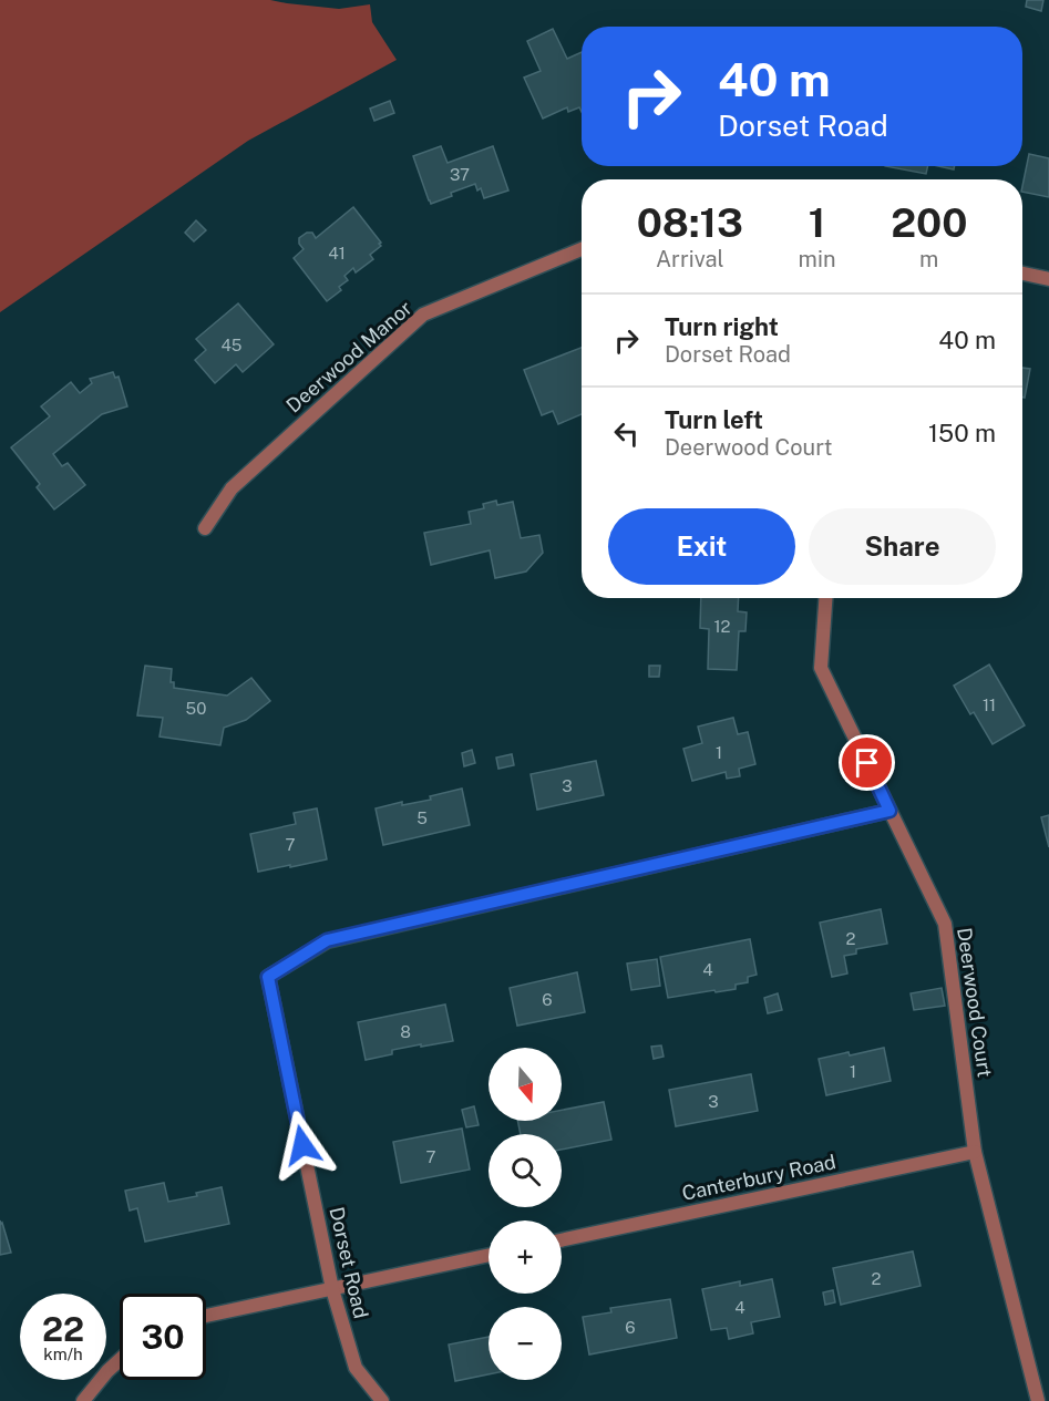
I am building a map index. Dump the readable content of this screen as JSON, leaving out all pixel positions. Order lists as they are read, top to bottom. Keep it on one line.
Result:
{"streets":{"street":["Deerwood Manor","Deerwood Court","Canterbury Road","Dorset Road"]},"crossings":[["Deerwood Court","Canterbury Road"],["Deerwood Court","Dorset Road"]],"house_numbers":["37","41","45","12","11","50","1","3","5","7","2","4","6","8","1","3","7","2","4","6"],"north":"bottom","page":{"turn":["40 m","Dorset Road"],"eta":["08:13","Arrival","1","min","200","m"],"list":[{"name":"Turn right","note":"Dorset Road","value":"40 m"},{"name":"Turn left","note":"Deerwood Court","value":"150 m"}],"buttons":["Exit","Share"],"map_buttons":["+","−"],"speed":"22 km/h","limit":"30"}}
